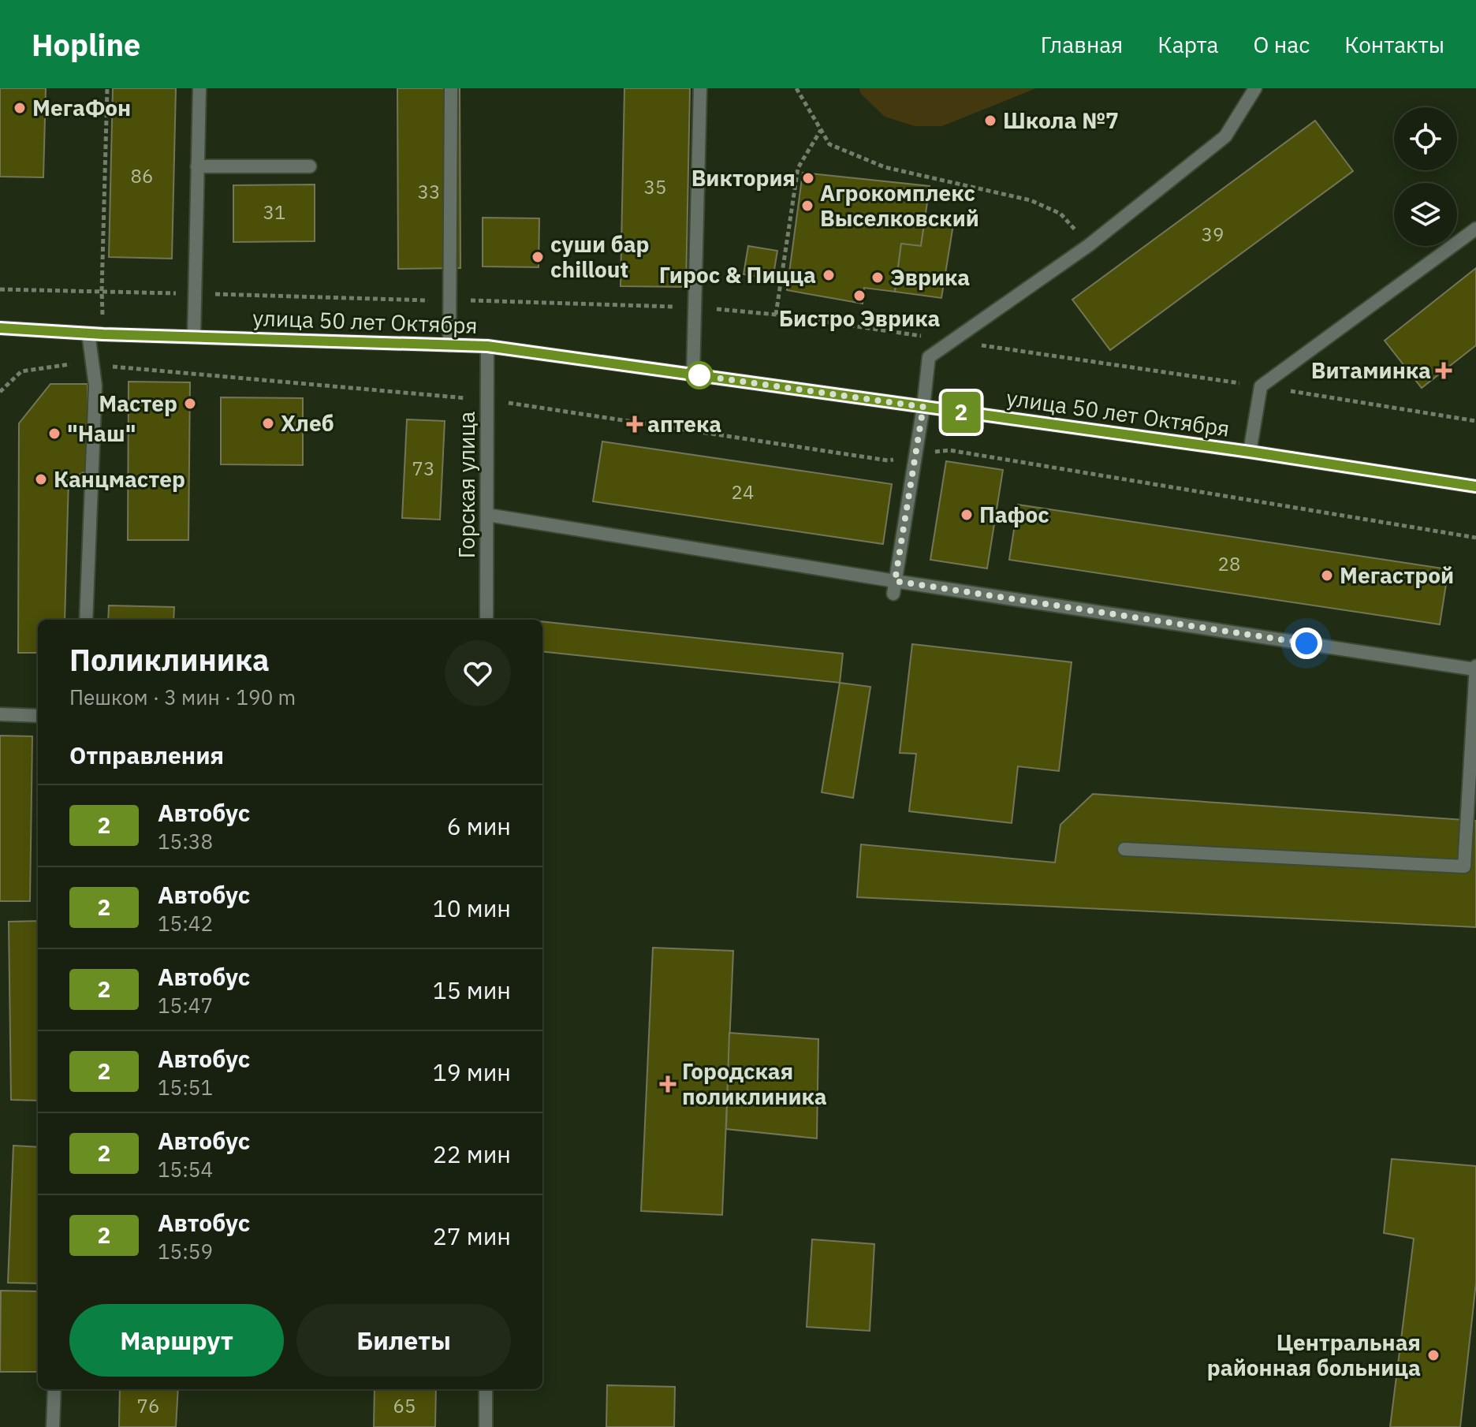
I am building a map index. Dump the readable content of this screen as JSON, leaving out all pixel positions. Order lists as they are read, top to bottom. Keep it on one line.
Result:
{"streets":{"main road":["улица 50 лет Октября"],"street":["Горская улица"]},"crossings":[["улица 50 лет Октября","Горская улица"]],"places":{"other":["МегаФон","Школа №7","Виктория","Агрокомплекс Выселковский","суши бар chillout","Гирос & Пицца","Эврика","Бистро Эврика","Мастер","Хлеб","\"Наш\"","Канцмастер","Пафос","Мегастрой","Центральная районная больница"],"health":["Витаминка","аптека","Городская поликлиника"]},"lines":["bus line 2"],"house_numbers":["86","35","33","31","39","73","24","28","76","65"],"page":{"header":"Hopline","nav":["Главная","Карта","О нас","Контакты"],"on_map":"2","heading":[["Поликлиника","Пешком · 3 мин · 190 m"],"Отправления"],"list":[{"mark":"2","name":"Автобус","note":"15:38","value":"6 мин"},{"mark":"2","name":"Автобус","note":"15:42","value":"10 мин"},{"mark":"2","name":"Автобус","note":"15:47","value":"15 мин"},{"mark":"2","name":"Автобус","note":"15:51","value":"19 мин"},{"mark":"2","name":"Автобус","note":"15:54","value":"22 мин"},{"mark":"2","name":"Автобус","note":"15:59","value":"27 мин"}],"buttons":["Маршрут","Билеты"]}}
